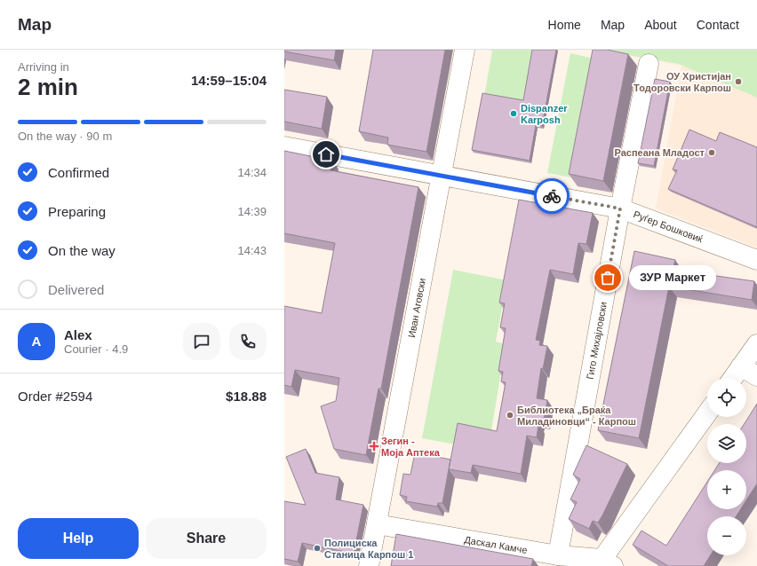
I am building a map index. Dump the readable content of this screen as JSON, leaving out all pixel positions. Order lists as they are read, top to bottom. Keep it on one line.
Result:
{"streets":{"street":["Руѓер Бошковиќ","Иван Аговски","Гиго Михајловски","Даскал Камче"]},"crossings":[["Руѓер Бошковиќ","Иван Аговски"],["Руѓер Бошковиќ","Гиго Михајловски"],["Иван Аговски","Даскал Камче"],["Гиго Михајловски","Даскал Камче"]],"places":{"other":["ОУ Христијан Тодоровски Карпош","Dispanzer Karposh","Распеана Младост","ЗУР Маркет","Библиотека „Браќа Миладиновци“ - Карпош","Полициска Станица Карпош 1"],"health":["Зегин - Моја Аптека"]},"page":{"header":"Map","nav":["Home","Map","About","Contact"],"heading":["2 min","Arriving in","14:59–15:04"],"panel":["Alex","Courier · 4.9","Order #2594","$18.88"],"bar":"On the way · 90 m","list":[["Confirmed","14:34"],["Preparing","14:39"],["On the way","14:43"],"Delivered"],"bubble":"ЗУР Маркет","round":"A","map_buttons":["+","−"],"buttons":["Help","Share"]}}
